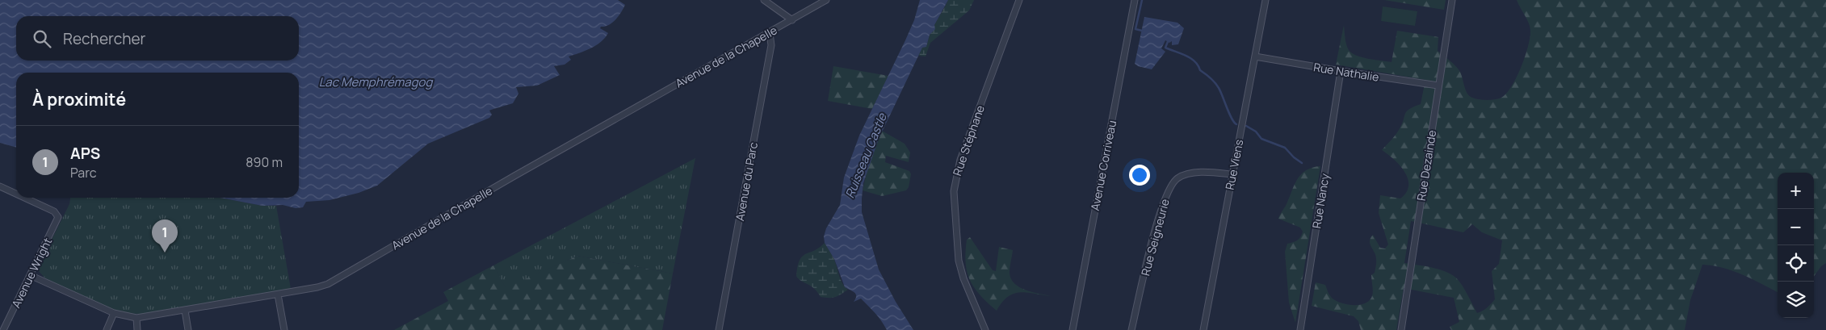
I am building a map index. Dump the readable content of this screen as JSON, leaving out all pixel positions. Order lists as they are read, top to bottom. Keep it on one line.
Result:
{"streets":{"street":["Avenue de la Chapelle","Rue Nathalie","Rue Stéphane","Rue Viens","Avenue Corriveau","Rue Dezainde","Avenue du Parc","Rue Nancy","Rue Seigneurie","Avenue Wright"]},"crossings":[["Avenue de la Chapelle","Avenue du Parc"],["Avenue de la Chapelle","Avenue Wright"],["Rue Nathalie","Rue Viens"],["Rue Nathalie","Rue Dezainde"],["Rue Nathalie","Rue Nancy"],["Rue Viens","Rue Seigneurie"]],"water":["Lac Memphrémagog","Ruisseau Castle"],"page":{"search":"Rechercher","heading":"À proximité","list":[{"mark":"1","name":"APS","note":"Parc","value":"890 m"}],"map_buttons":["+","−"],"pins":"1"}}
